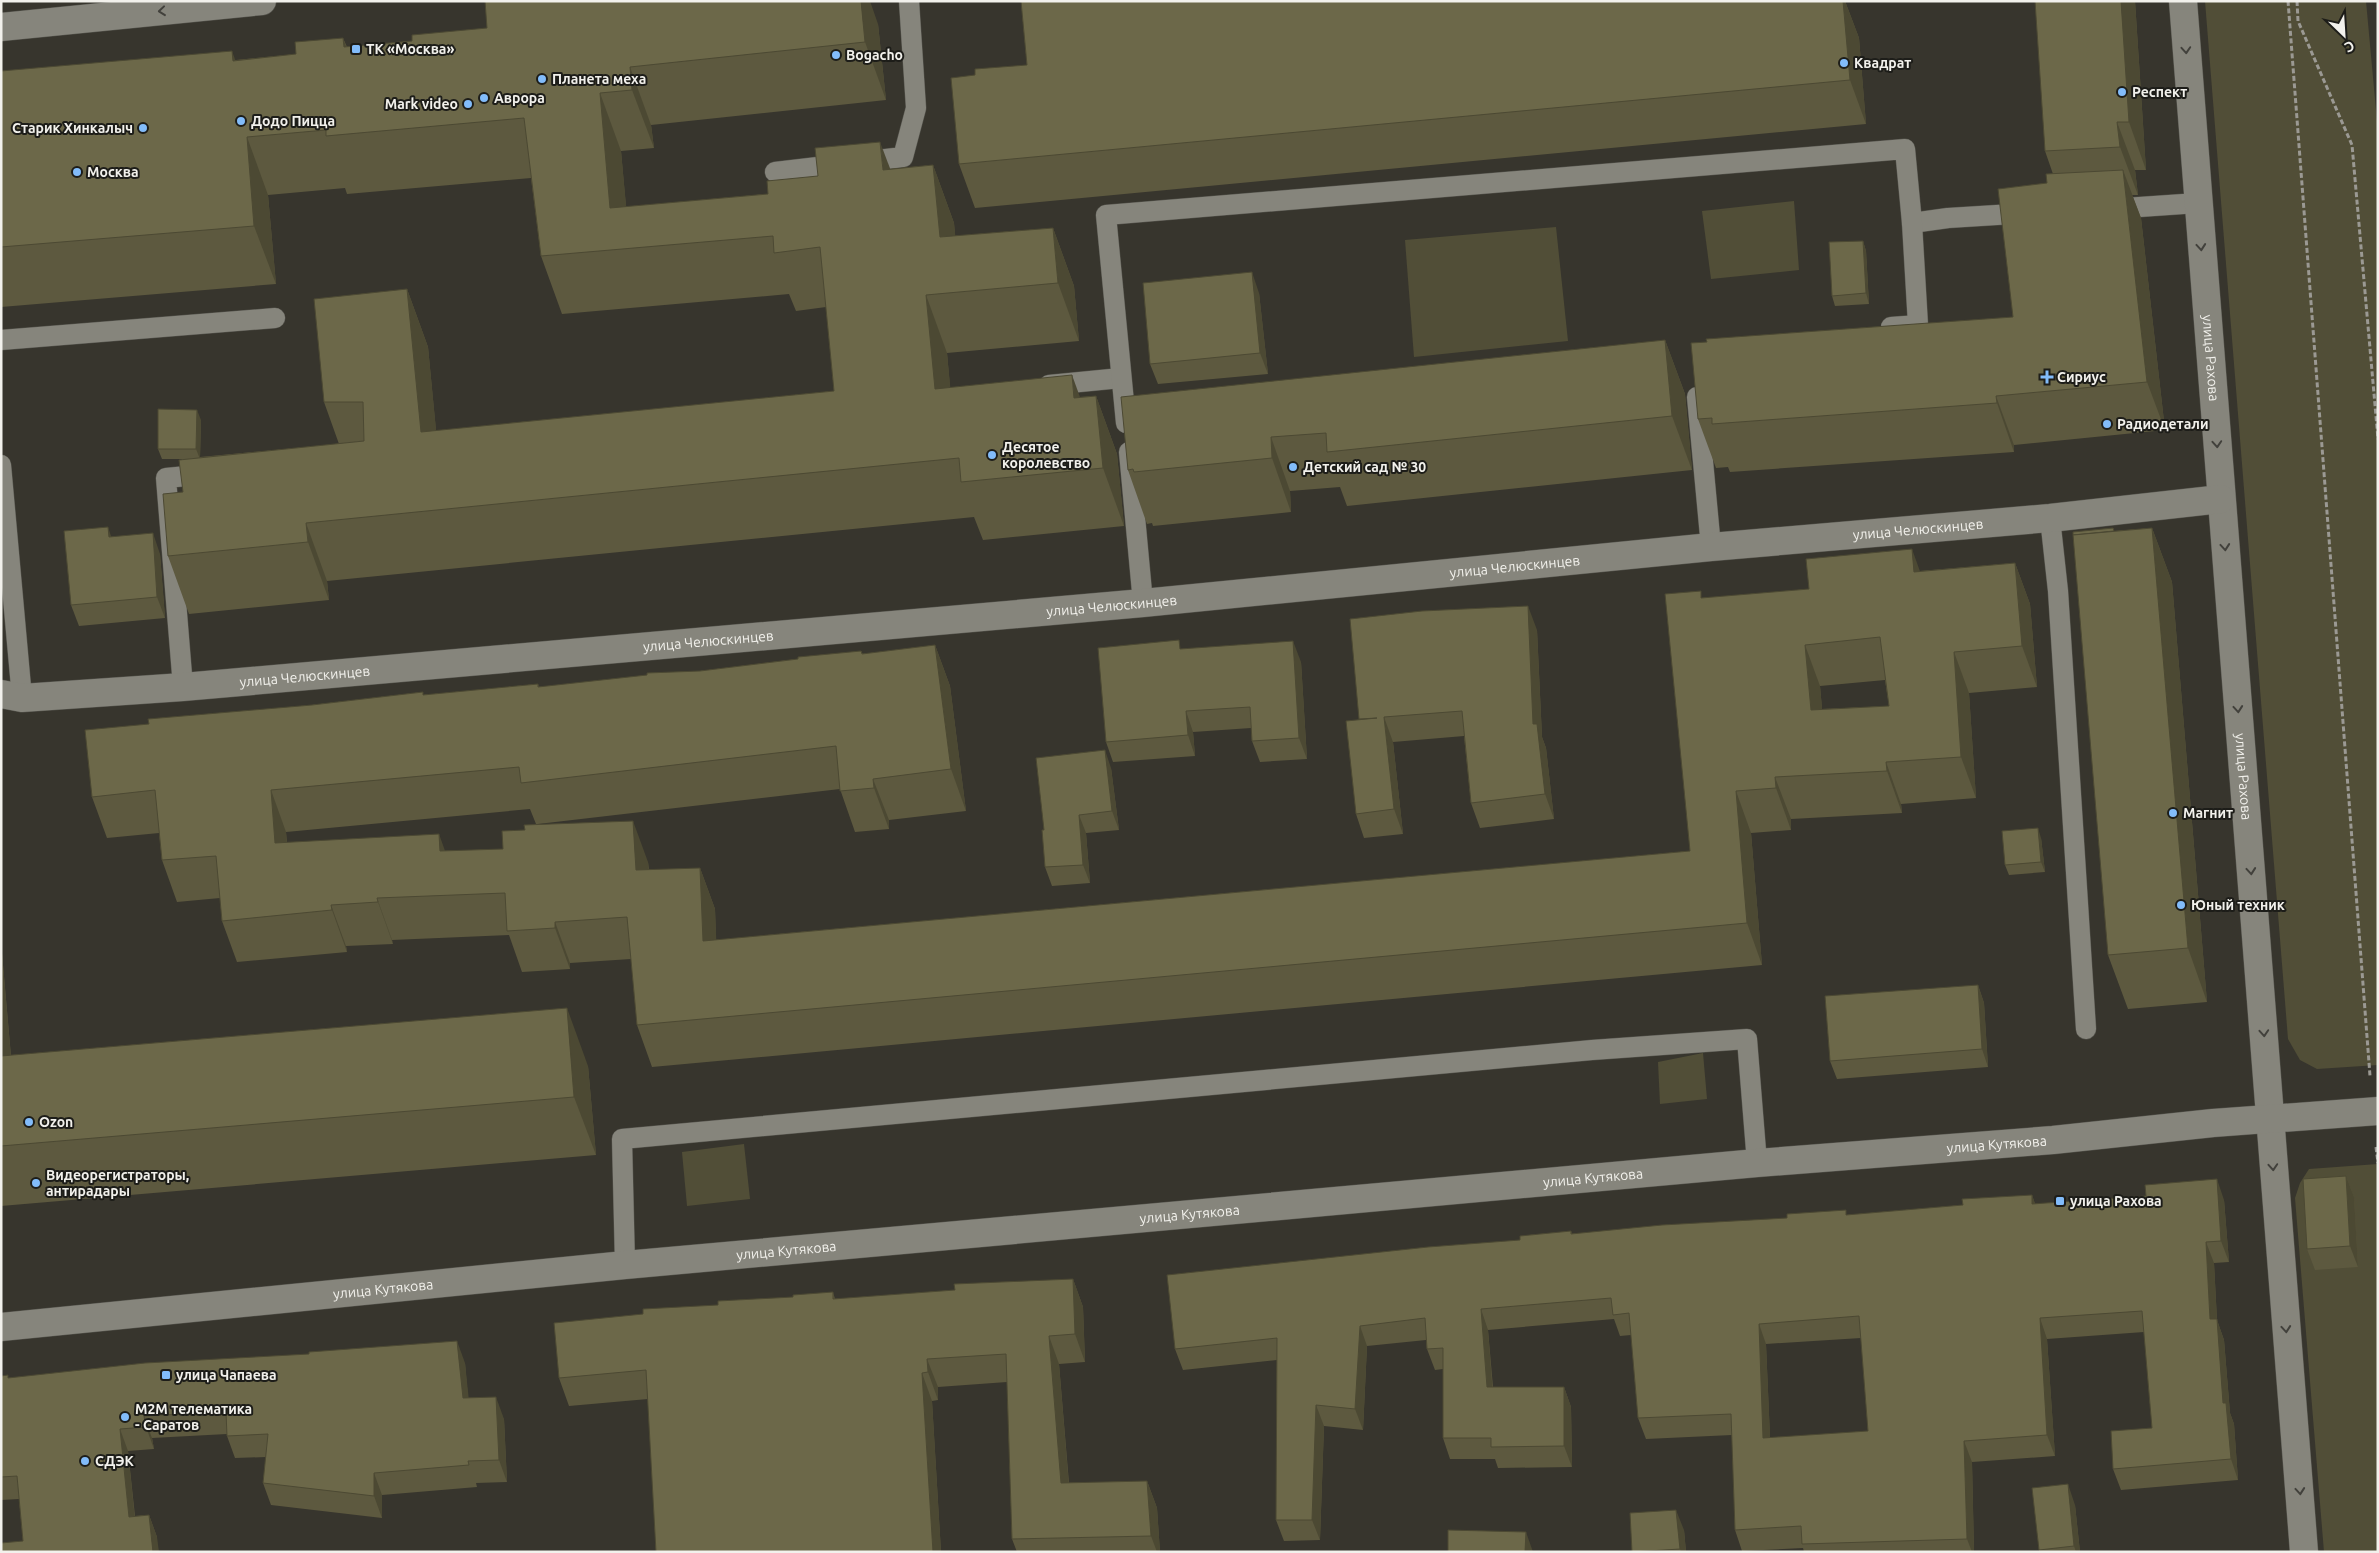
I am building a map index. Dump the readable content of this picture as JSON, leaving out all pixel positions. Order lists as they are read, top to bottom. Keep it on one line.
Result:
{"streets":{"street":["улица Рахова","улица Челюскинцев","улица Кутякова"]},"crossings":[["улица Рахова","улица Челюскинцев"],["улица Рахова","улица Кутякова"]],"one_way":["улица Рахова"],"places":{"transit":["ТК «Москва»","улица Рахова","улица Чапаева"],"other":["Bogacho","Квадрат","Планета меха","Респект","Аврора","Mark video","Додо Пицца","Старик Хинкалыч","Москва","Радиодетали","Десятое королевство","Детский сад № 30","Магнит","Юный техник","Ozon","Видеорегистраторы, антирадары","М2М телематика - Саратов","СДЭК"],"health":["Сириус"]},"north":"bottom right"}
